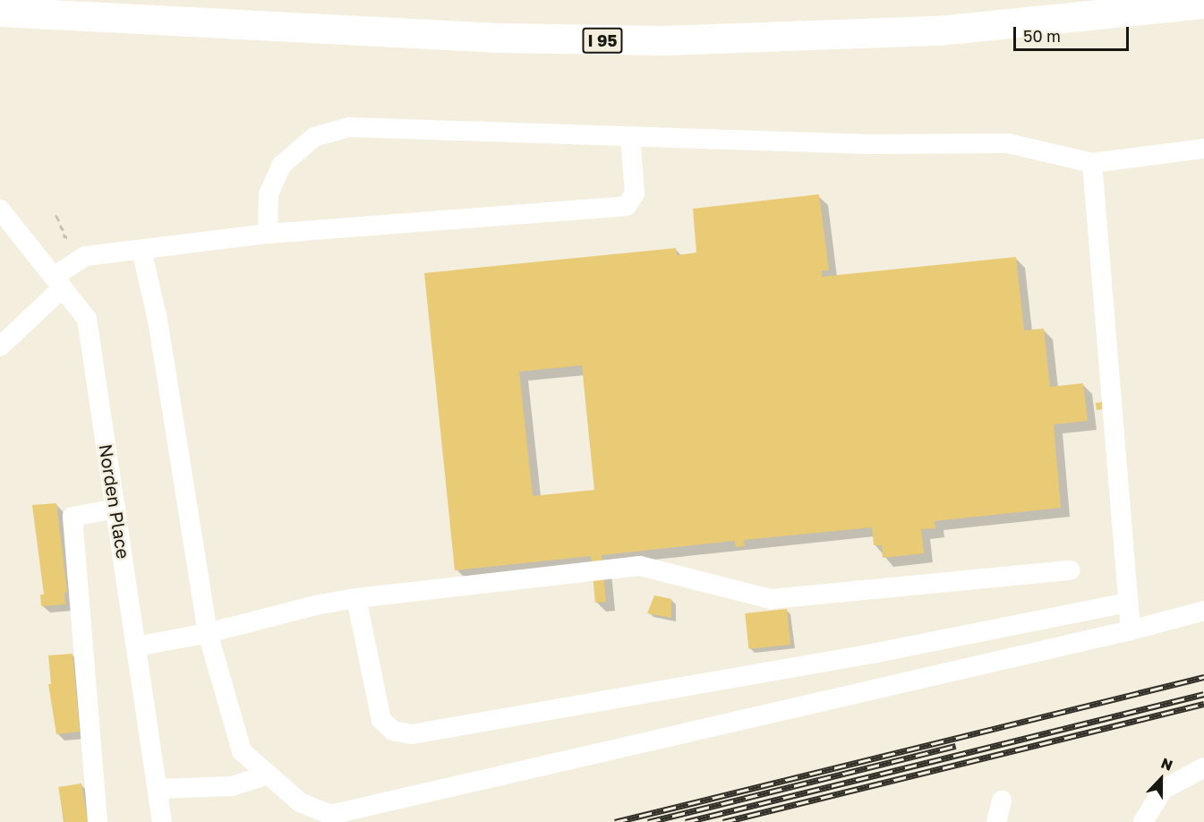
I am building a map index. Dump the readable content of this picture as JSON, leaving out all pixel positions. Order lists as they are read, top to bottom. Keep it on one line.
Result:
{"streets":{"highway":["I 95"],"street":["Norden Place"]},"scale_bar":"50 m","north":"top"}
